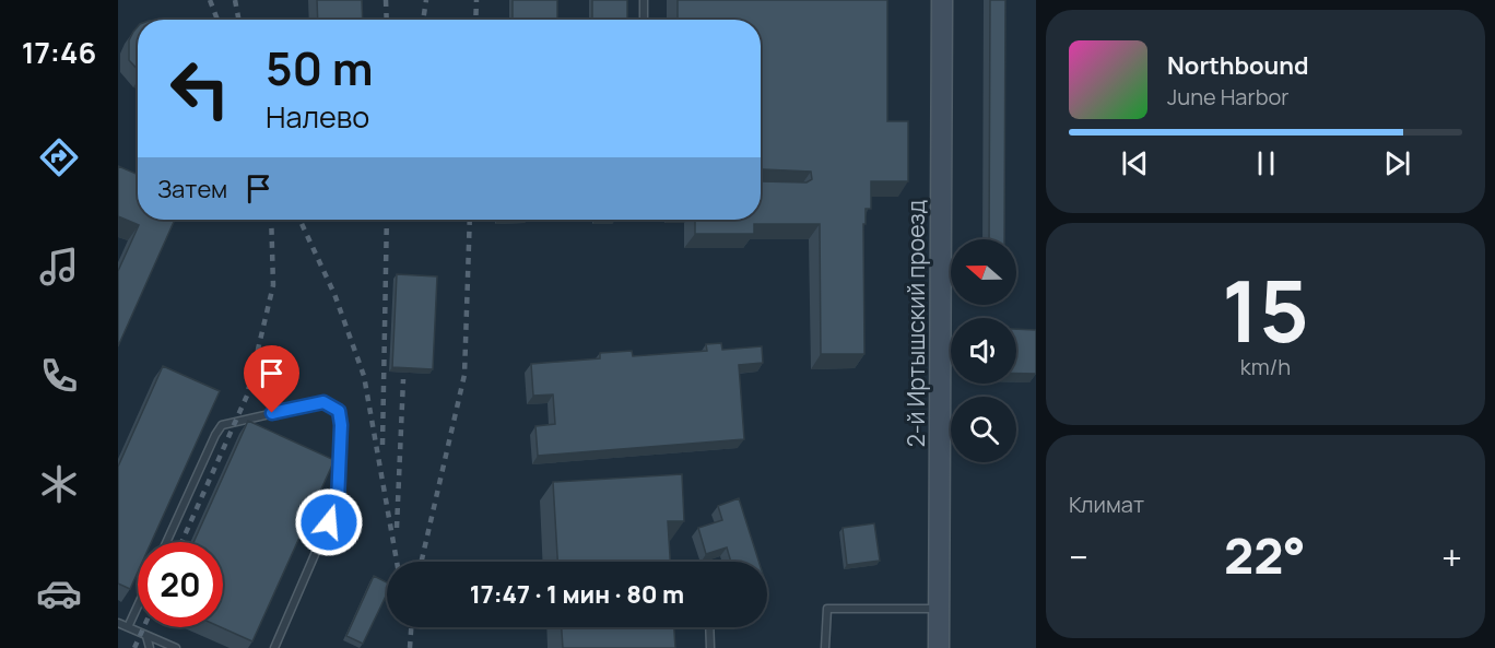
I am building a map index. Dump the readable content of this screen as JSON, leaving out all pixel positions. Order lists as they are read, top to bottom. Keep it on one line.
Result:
{"streets":{"main road":["2-й Иртышский проезд"]},"north":"left","page":{"tabs":"17:46","turn":["50 m","Налево"],"song":["Northbound","June Harbor"],"then":"Затем","tile":[["15","km/h"],"Климат"],"heat":["−","22°","+"],"limit":"20","trip":"17:47 · 1 мин · 80 m"}}
